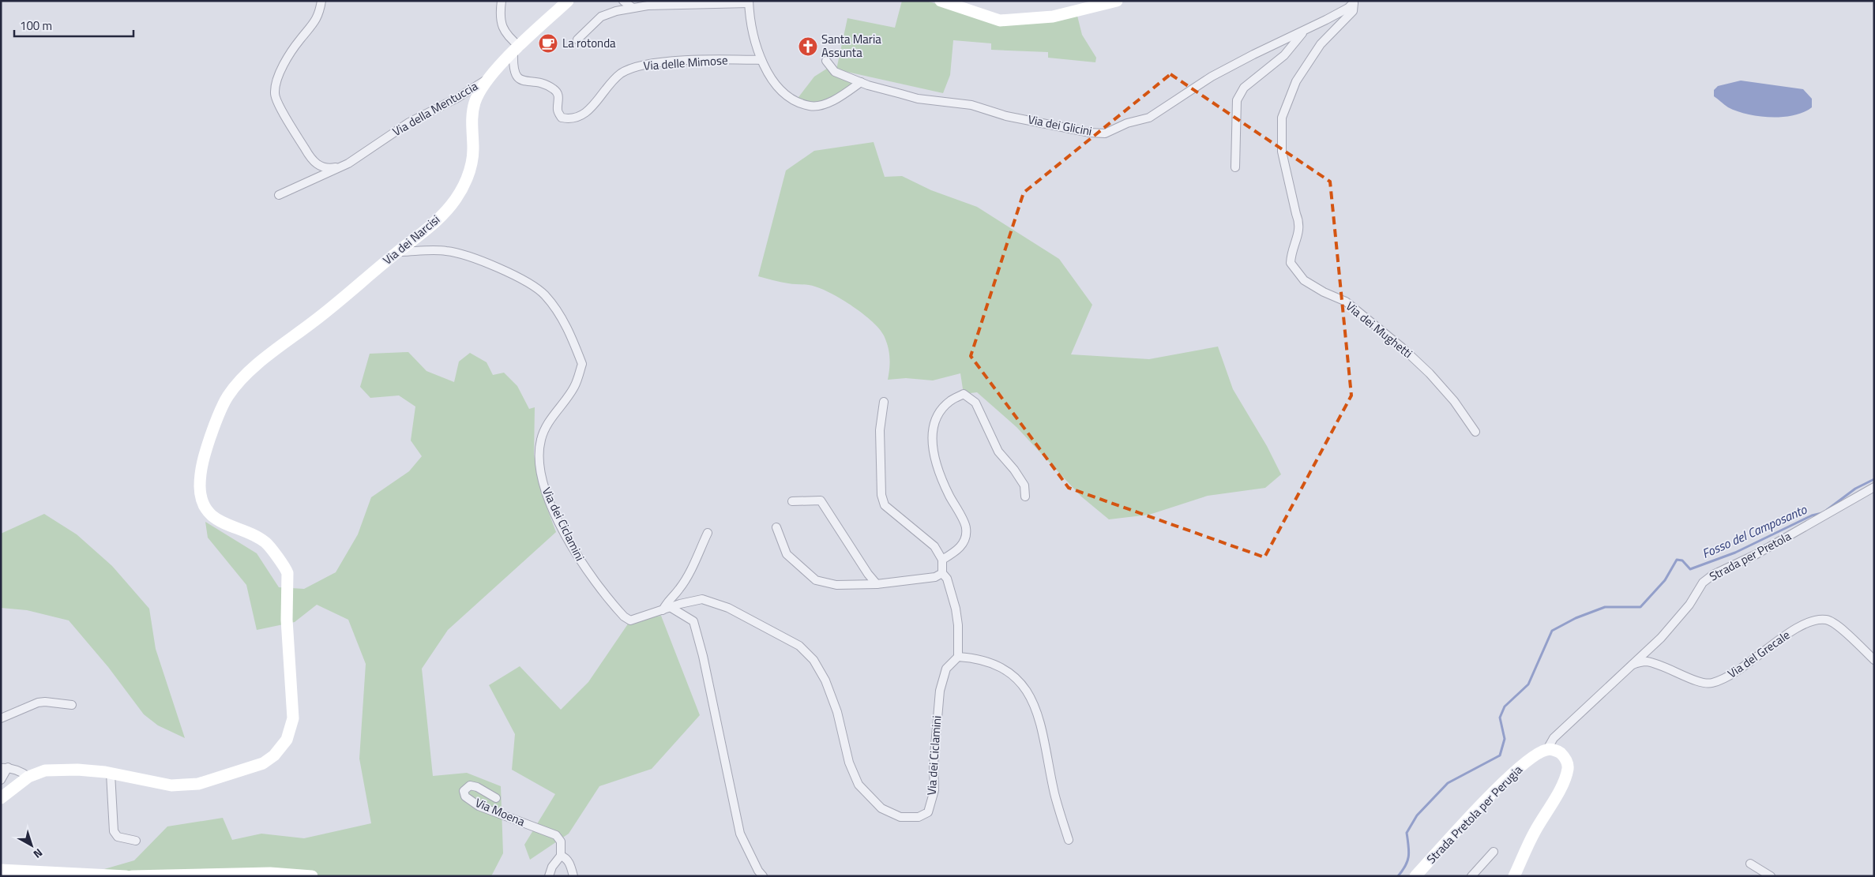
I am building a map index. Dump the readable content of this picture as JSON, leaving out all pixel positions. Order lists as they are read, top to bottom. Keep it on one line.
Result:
{"streets":{"street":["Via delle Mimose","Via della Mentuccia","Via dei Glicini","Via dei Narcisi","Via dei Mughetti","Via dei Ciclamini","Strada per Pretola","Via del Grecale","Via Moena","Strada Pretola per Perugia"]},"crossings":[["Via delle Mimose","Via dei Narcisi"],["Via della Mentuccia","Via dei Narcisi"],["Via dei Glicini","Via dei Mughetti"],["Via dei Narcisi","Via dei Ciclamini"],["Strada per Pretola","Via del Grecale"],["Strada per Pretola","Strada Pretola per Perugia"]],"water":["Fosso del Camposanto"],"places":{"cafe":["La rotonda"],"church":["Santa Maria Assunta"]},"scale_bar":"100 m","north":"bottom right"}
